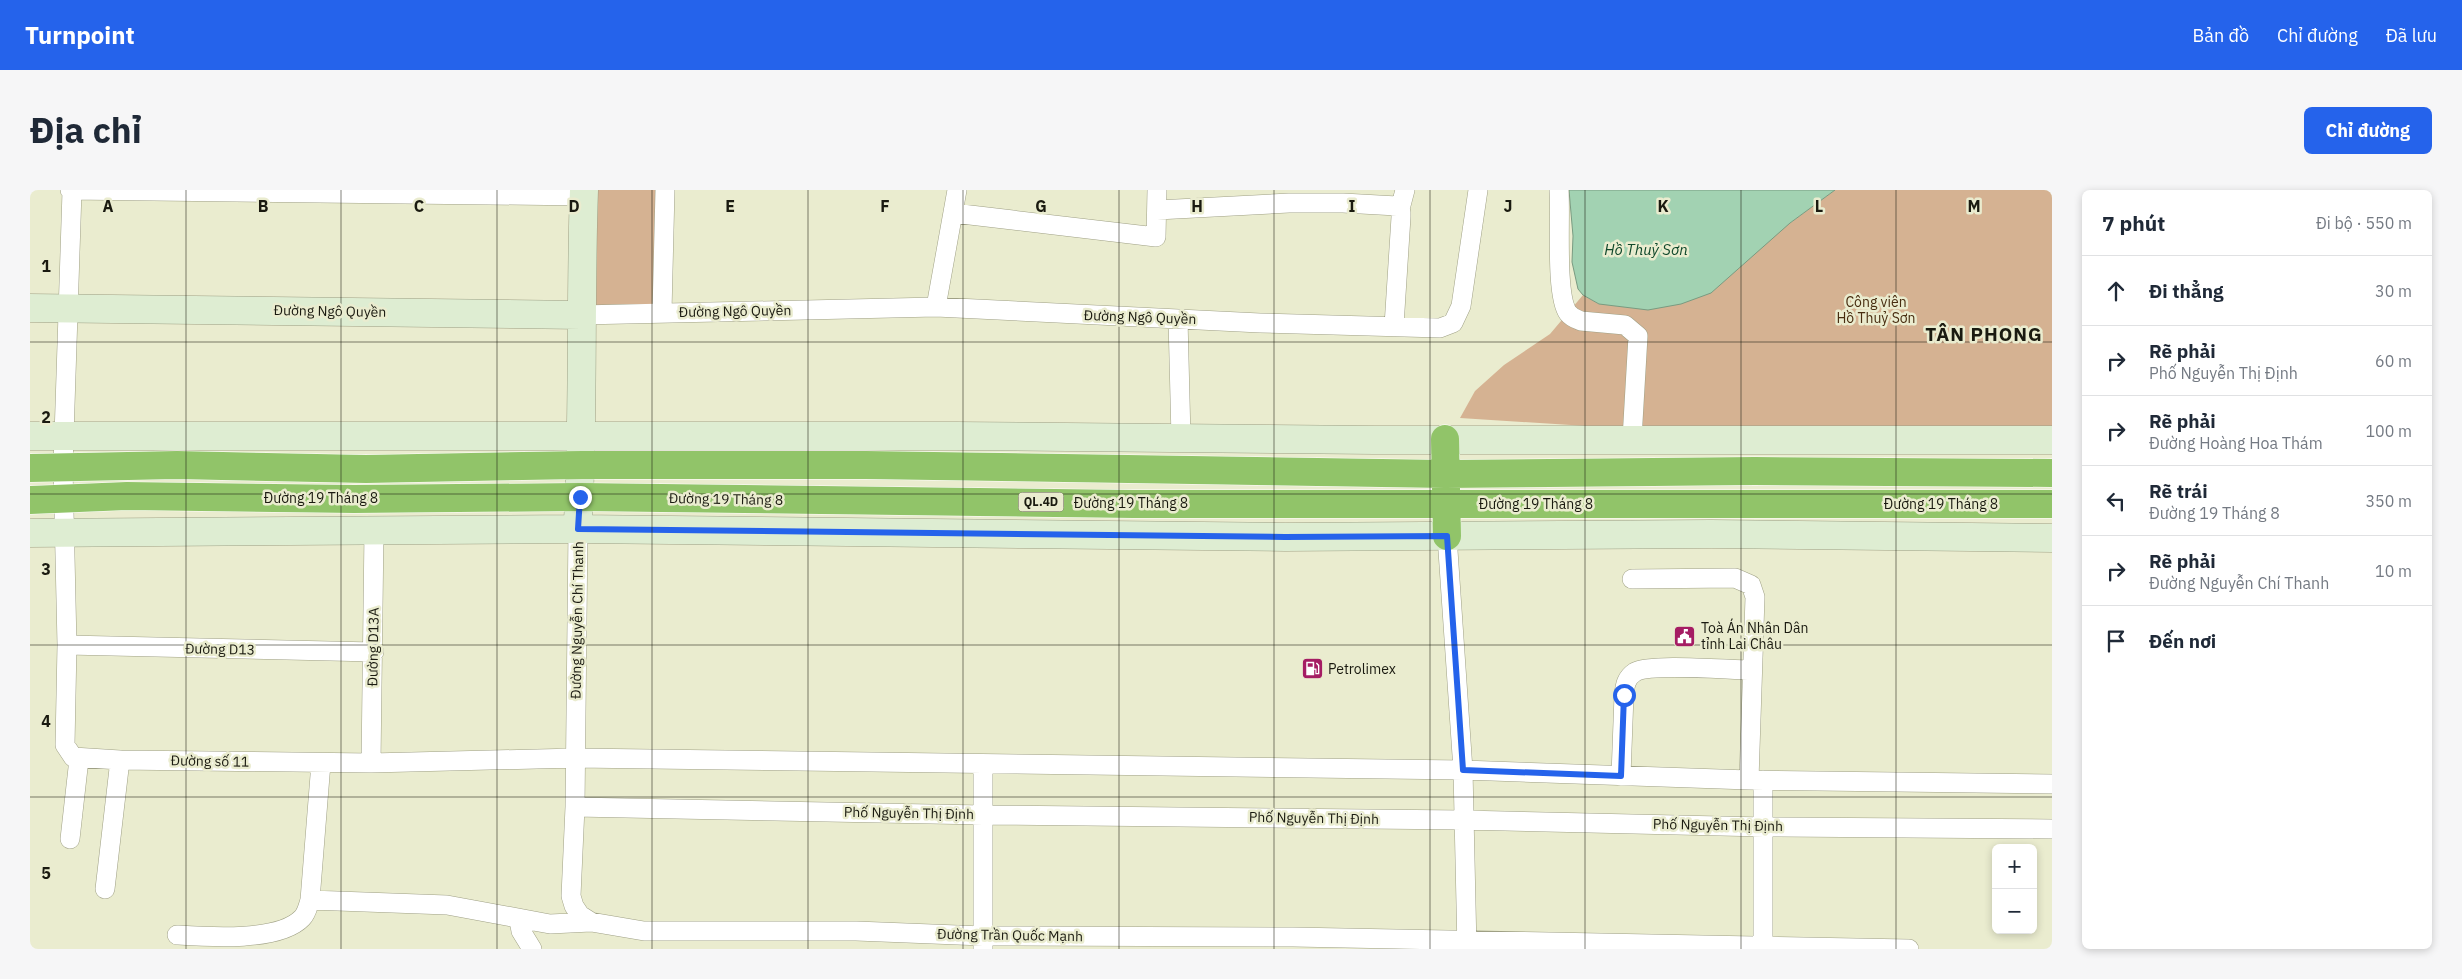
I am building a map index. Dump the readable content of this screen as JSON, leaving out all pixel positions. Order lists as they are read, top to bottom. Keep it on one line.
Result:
{"streets":{"highway":["Đường 19 Tháng 8","QL.4D"],"street":["Đường Ngô Quyền","Đường Nguyễn Chí Thanh","Đường D13A","Đường D13","Đường số 11","Phố Nguyễn Thị Định","Đường Trần Quốc Mạnh"]},"crossings":[["Đường Ngô Quyền","Đường Nguyễn Chí Thanh"],["Đường 19 Tháng 8","Đường Nguyễn Chí Thanh"],["Đường Nguyễn Chí Thanh","Đường số 11"],["Đường Nguyễn Chí Thanh","Phố Nguyễn Thị Định"],["Đường Nguyễn Chí Thanh","Đường Trần Quốc Mạnh"],["Đường D13A","Đường D13"],["Đường D13A","Đường số 11"]],"districts":["TÂN PHONG"],"water":["Hồ Thuỷ Sơn"],"parks":["Công viên Hồ Thuỷ Sơn"],"places":{"public building":["Toà Án Nhân Dân tỉnh Lai Châu"],"fuel station":["Petrolimex"]},"page":{"header":"Turnpoint","nav":["Bản đồ","Chỉ đường","Đã lưu"],"title":"Địa chỉ","buttons":"Chỉ đường","heading":["7 phút","Đi bộ · 550 m"],"list":[["Đi thẳng","30 m"],["Rẽ phải","Phố Nguyễn Thị Định","60 m"],["Rẽ phải","Đường Hoàng Hoa Thám","100 m"],["Rẽ trái","Đường 19 Tháng 8","350 m"],["Rẽ phải","Đường Nguyễn Chí Thanh","10 m"],"Đến nơi"],"map_buttons":["+","−"]},"grid":{"columns":["A","B","C","D","E","F","G","H","I","J","K","L","M"],"rows":["1","2","3","4","5"]}}
